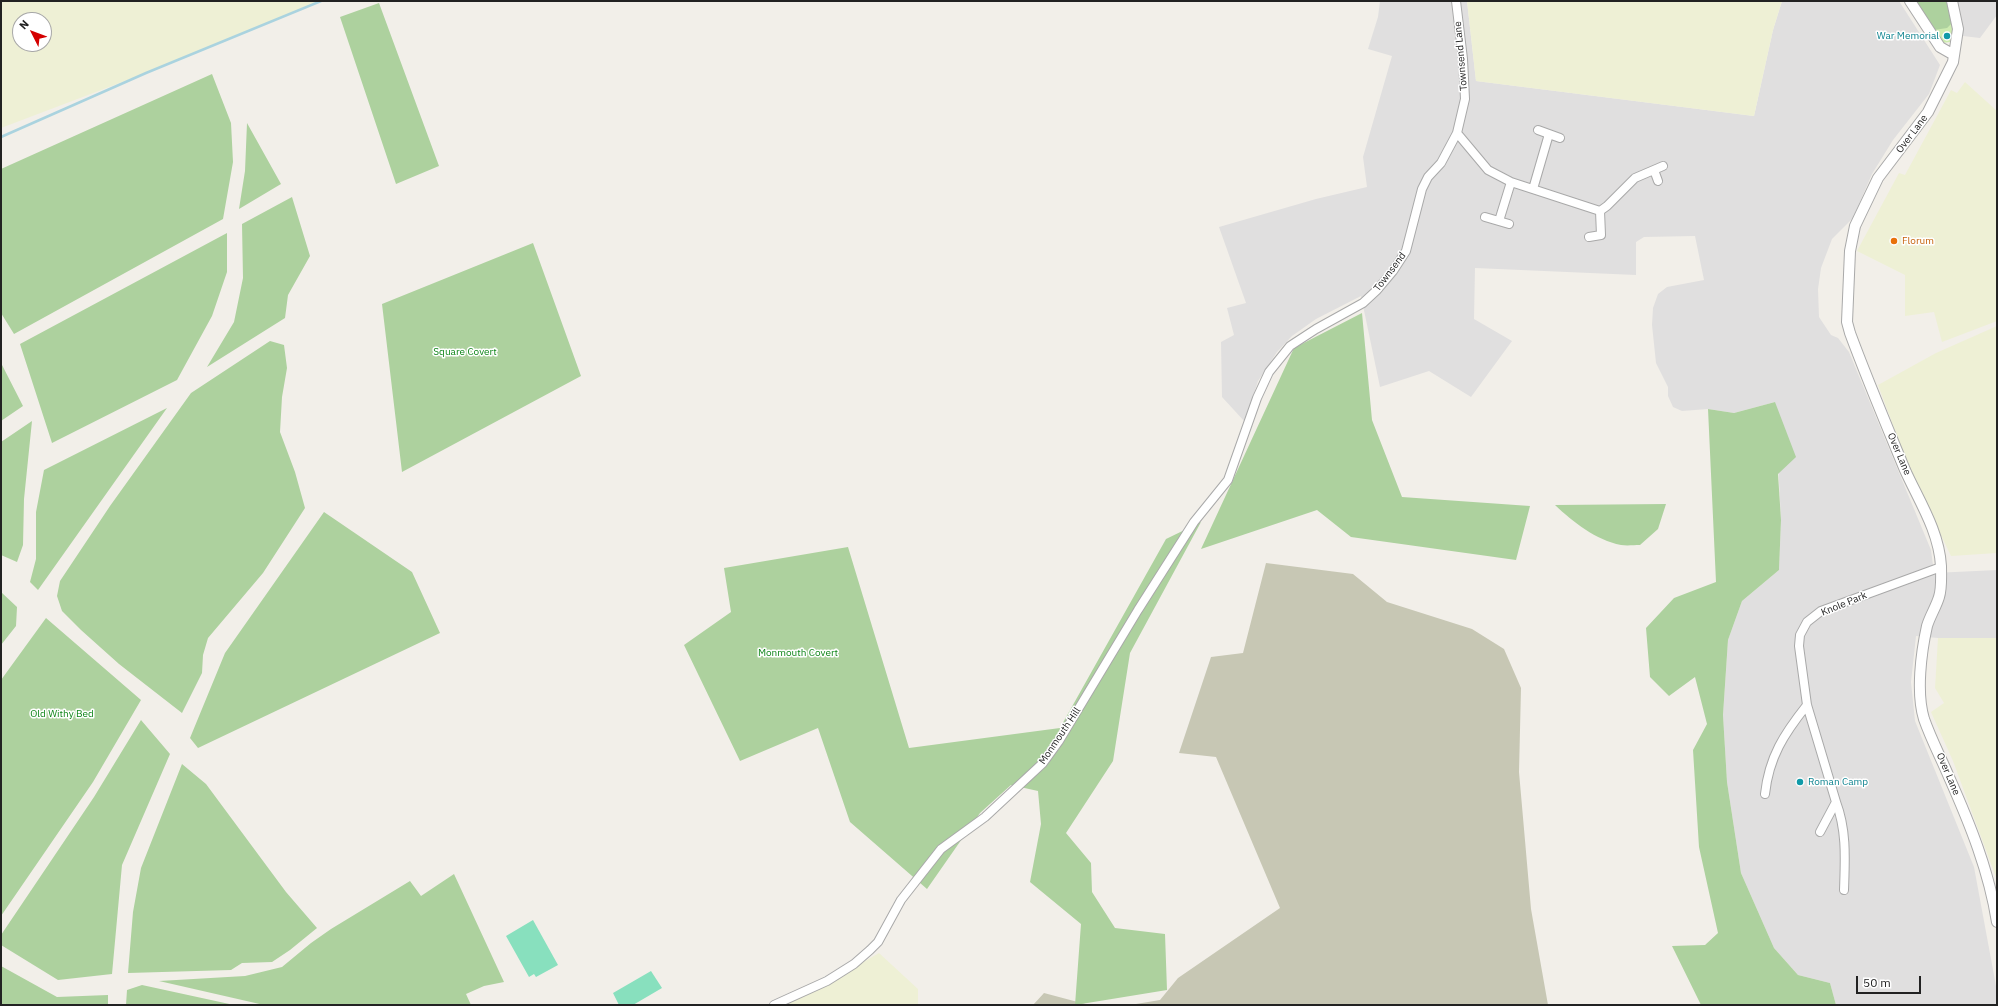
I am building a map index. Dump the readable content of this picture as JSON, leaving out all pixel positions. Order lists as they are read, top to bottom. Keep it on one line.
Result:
{"streets":{"street":["Townsend Lane","Over Lane","Townsend","Knole Park","Monmouth Hill"]},"crossings":[["Townsend Lane","Townsend"],["Over Lane","Knole Park"],["Townsend","Monmouth Hill"]],"parks":["Square Covert","Monmouth Covert","Old Withy Bed"],"places":["War Memorial","Florum","Roman Camp"],"scale_bar":"50 m","north":"top left"}
